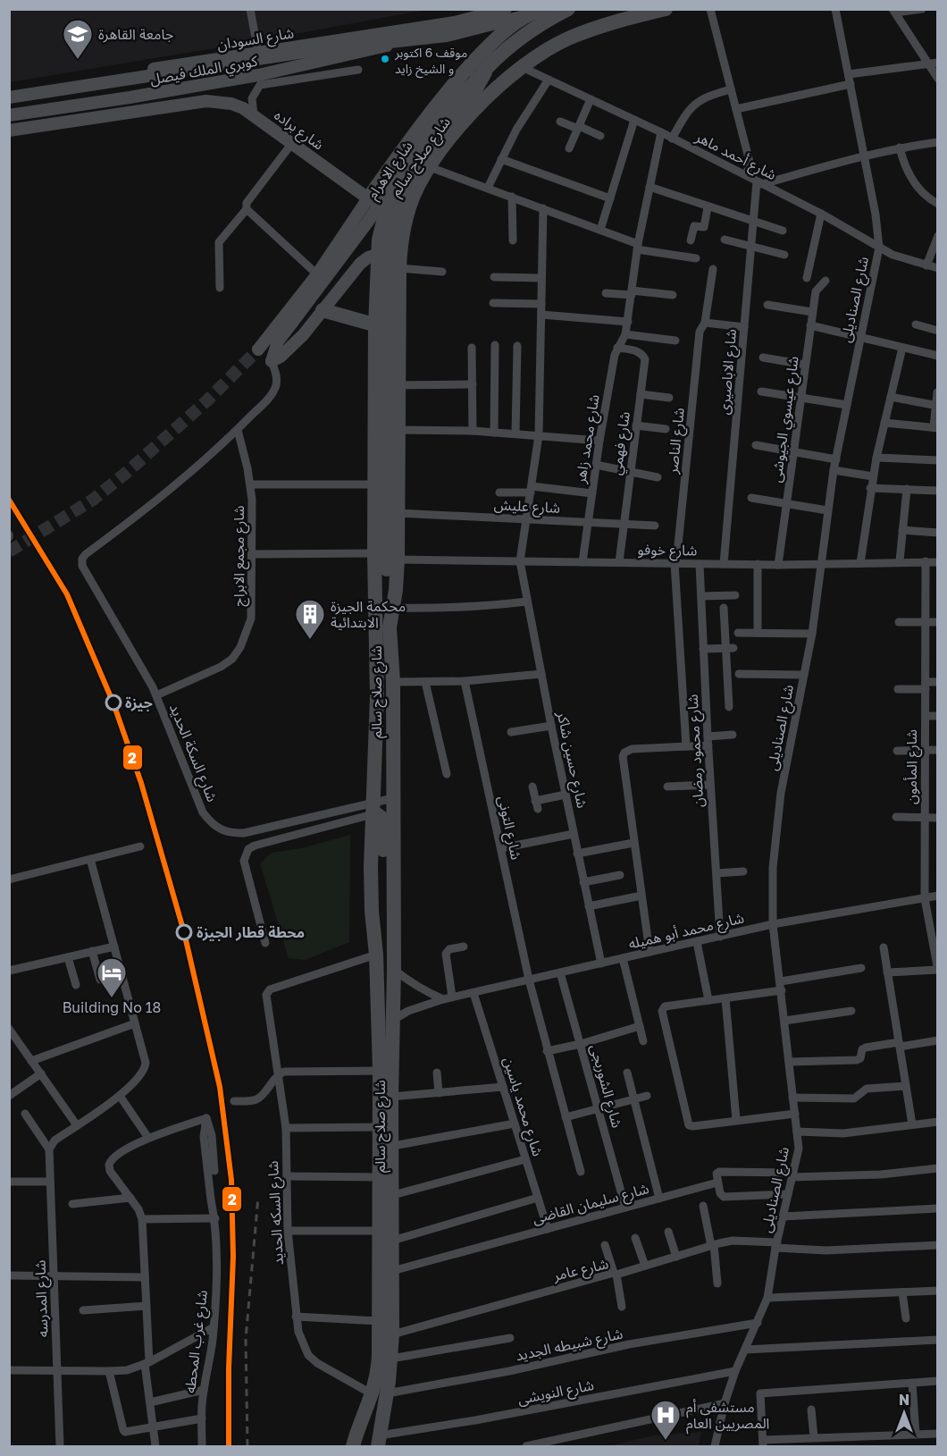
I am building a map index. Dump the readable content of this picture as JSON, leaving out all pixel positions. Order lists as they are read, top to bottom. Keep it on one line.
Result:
{"streets":{"highway":["شارع صلاح سالم","شارع الاهرام"],"main road":["شارع السودان","كوبري الملك فيصل","شارع براده"],"street":["شارع أحمد ماهر","شارع الصناديلى","شارع الاباصيرى","شارع عيسوي الجيوشى","شارع محمد زاهر","شارع الناصر","شارع فهمي","شارع عليش","شارع خوفو","شارع مجمع الابراج","شارع محمود رمضان","شارع السكة الحديد","شارع حسين شاكر","شارع المأمون","شارع التونى","شارع محمد أبو هميله","شارع الشوربجى","شارع محمد ياسين","شارع سليمان القاضى","شارع السكه الحديد","شارع عامر","شارع المدرسه","شارع غرب المحطه","شارع شبيطه الجديد","شارع النويشى"]},"crossings":[["شارع السودان","كوبري الملك فيصل"],["شارع براده","شارع الاهرام"],["شارع أحمد ماهر","شارع الصناديلى"],["شارع أحمد ماهر","شارع الاباصيرى"],["شارع أحمد ماهر","شارع محمد زاهر"],["شارع صلاح سالم","شارع عليش"],["شارع صلاح سالم","شارع خوفو"],["شارع صلاح سالم","شارع السكة الحديد"],["شارع صلاح سالم","شارع محمد أبو هميله"],["شارع صلاح سالم","شارع سليمان القاضى"],["شارع صلاح سالم","شارع السكه الحديد"],["شارع صلاح سالم","شارع عامر"],["شارع صلاح سالم","شارع شبيطه الجديد"],["شارع صلاح سالم","شارع النويشى"],["شارع الصناديلى","شارع خوفو"],["شارع الصناديلى","شارع محمد أبو هميله"],["شارع الصناديلى","شارع سليمان القاضى"],["شارع الصناديلى","شارع عامر"],["شارع الصناديلى","شارع شبيطه الجديد"],["شارع الصناديلى","شارع النويشى"],["شارع الاباصيرى","شارع خوفو"],["شارع عيسوي الجيوشى","شارع خوفو"],["شارع محمد زاهر","شارع فهمي"],["شارع محمد زاهر","شارع عليش"],["شارع محمد زاهر","شارع خوفو"],["شارع الناصر","شارع خوفو"],["شارع فهمي","شارع عليش"],["شارع فهمي","شارع خوفو"],["شارع عليش","شارع حسين شاكر"],["شارع خوفو","شارع محمود رمضان"],["شارع خوفو","شارع حسين شاكر"],["شارع خوفو","شارع المأمون"],["شارع مجمع الابراج","شارع السكة الحديد"],["شارع محمود رمضان","شارع محمد أبو هميله"],["شارع حسين شاكر","شارع محمد أبو هميله"],["شارع المأمون","شارع محمد أبو هميله"],["شارع التونى","شارع محمد أبو هميله"],["شارع محمد أبو هميله","شارع الشوربجى"],["شارع محمد أبو هميله","شارع محمد ياسين"],["شارع الشوربجى","شارع سليمان القاضى"],["شارع محمد ياسين","شارع سليمان القاضى"],["شارع السكه الحديد","شارع شبيطه الجديد"]],"places":{"other":["موقف 6 اكتوبر و الشيخ زايد","جيزة","محطة قطار الجيزة"],"school or university":["جامعة القاهرة"],"building":["محكمة الجيزة الابتدائية"],"hotel":["Building No 18"],"hospital":["مستشفى أم المصريين العام"]},"lines":["transit line 2"],"north":"top"}
